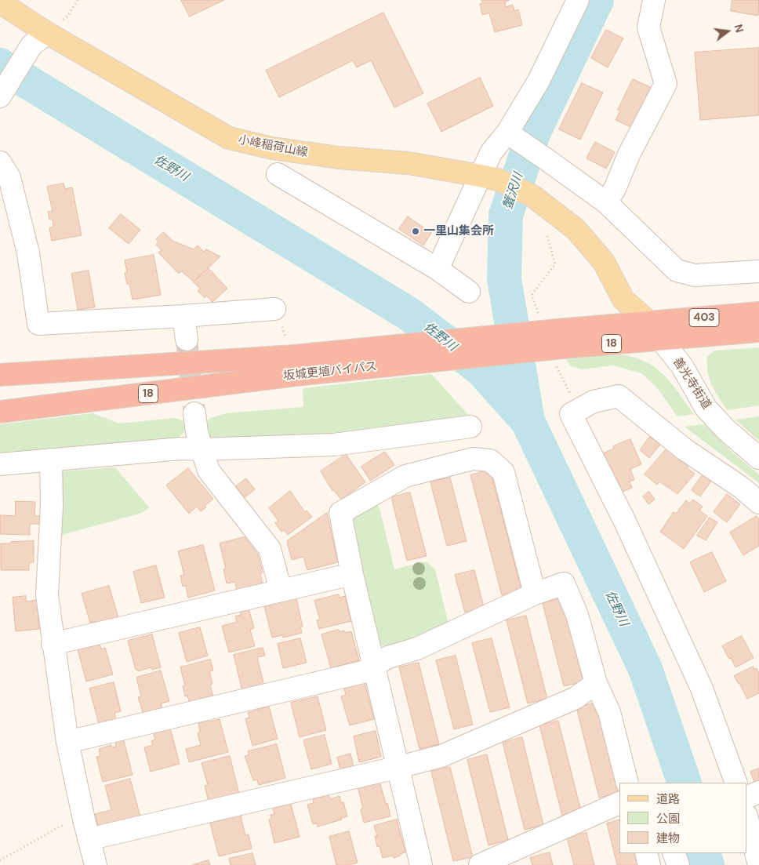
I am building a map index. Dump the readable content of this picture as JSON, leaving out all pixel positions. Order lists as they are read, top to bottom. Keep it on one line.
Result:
{"streets":{"highway":["403","18","坂城更埴バイパス"],"main road":["小峰稲荷山線"],"street":["善光寺街道"]},"crossings":[["小峰稲荷山線","403"],["小峰稲荷山線","坂城更埴バイパス"],["小峰稲荷山線","善光寺街道"],["403","坂城更埴バイパス"],["403","善光寺街道"],["坂城更埴バイパス","善光寺街道"]],"water":["佐野川","蟹沢川"],"places":["一里山集会所"],"legend":["道路","公園","建物"],"north":"right"}
